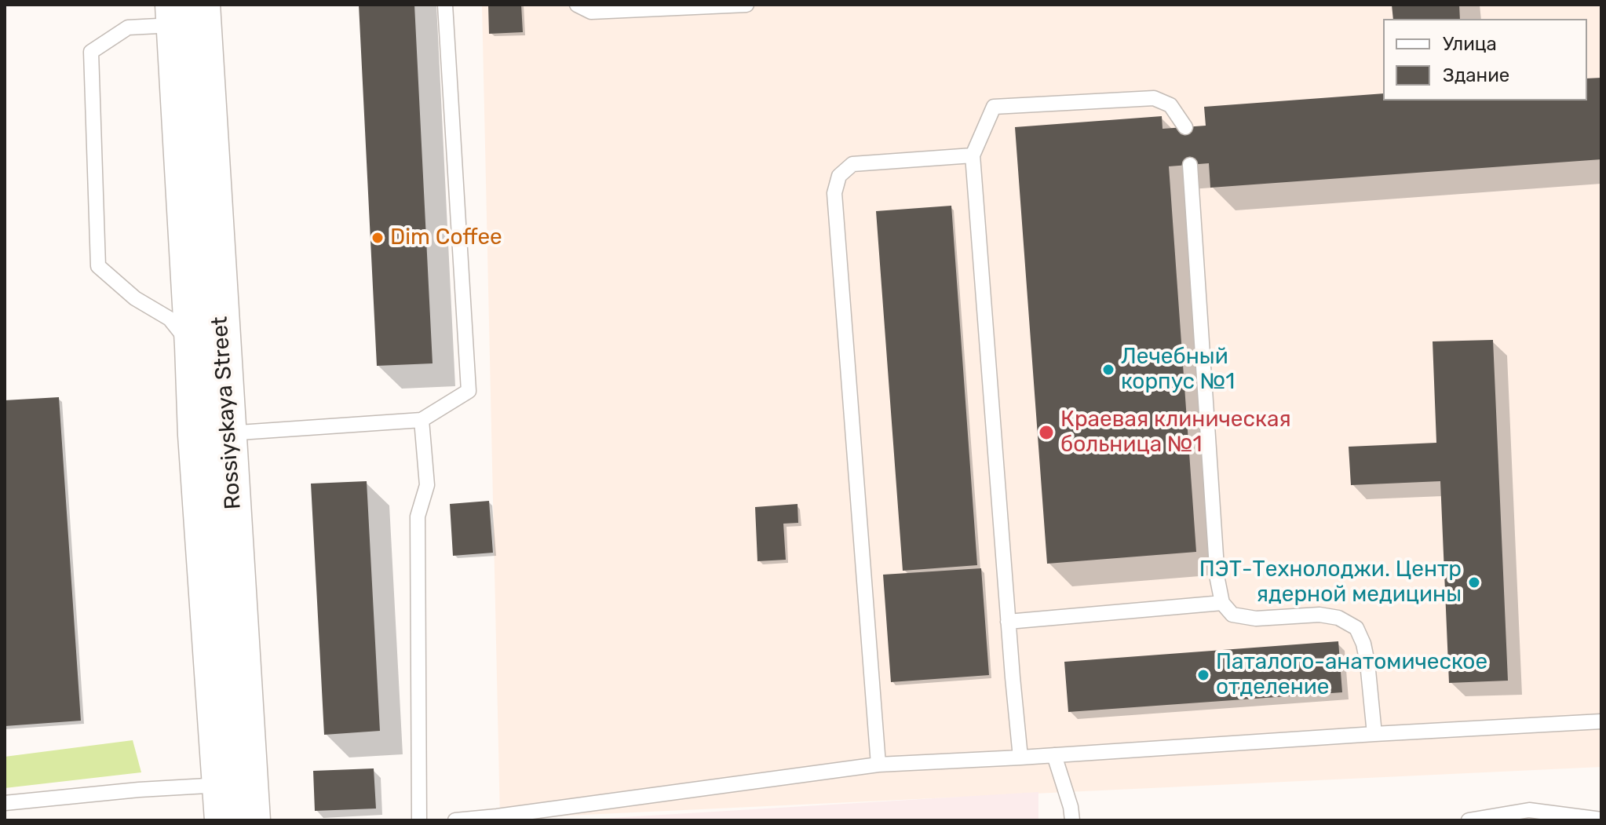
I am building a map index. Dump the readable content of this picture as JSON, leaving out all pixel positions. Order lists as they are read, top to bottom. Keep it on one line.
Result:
{"streets":{"main road":["Rossiyskaya Street"]},"places":["Dim Coffee","Лечебный корпус №1","Краевая клиническая больница №1","ПЭТ-Технолоджи. Центр ядерной медицины","Паталого-анатомическое отделение"],"legend":["Улица","Здание"]}
